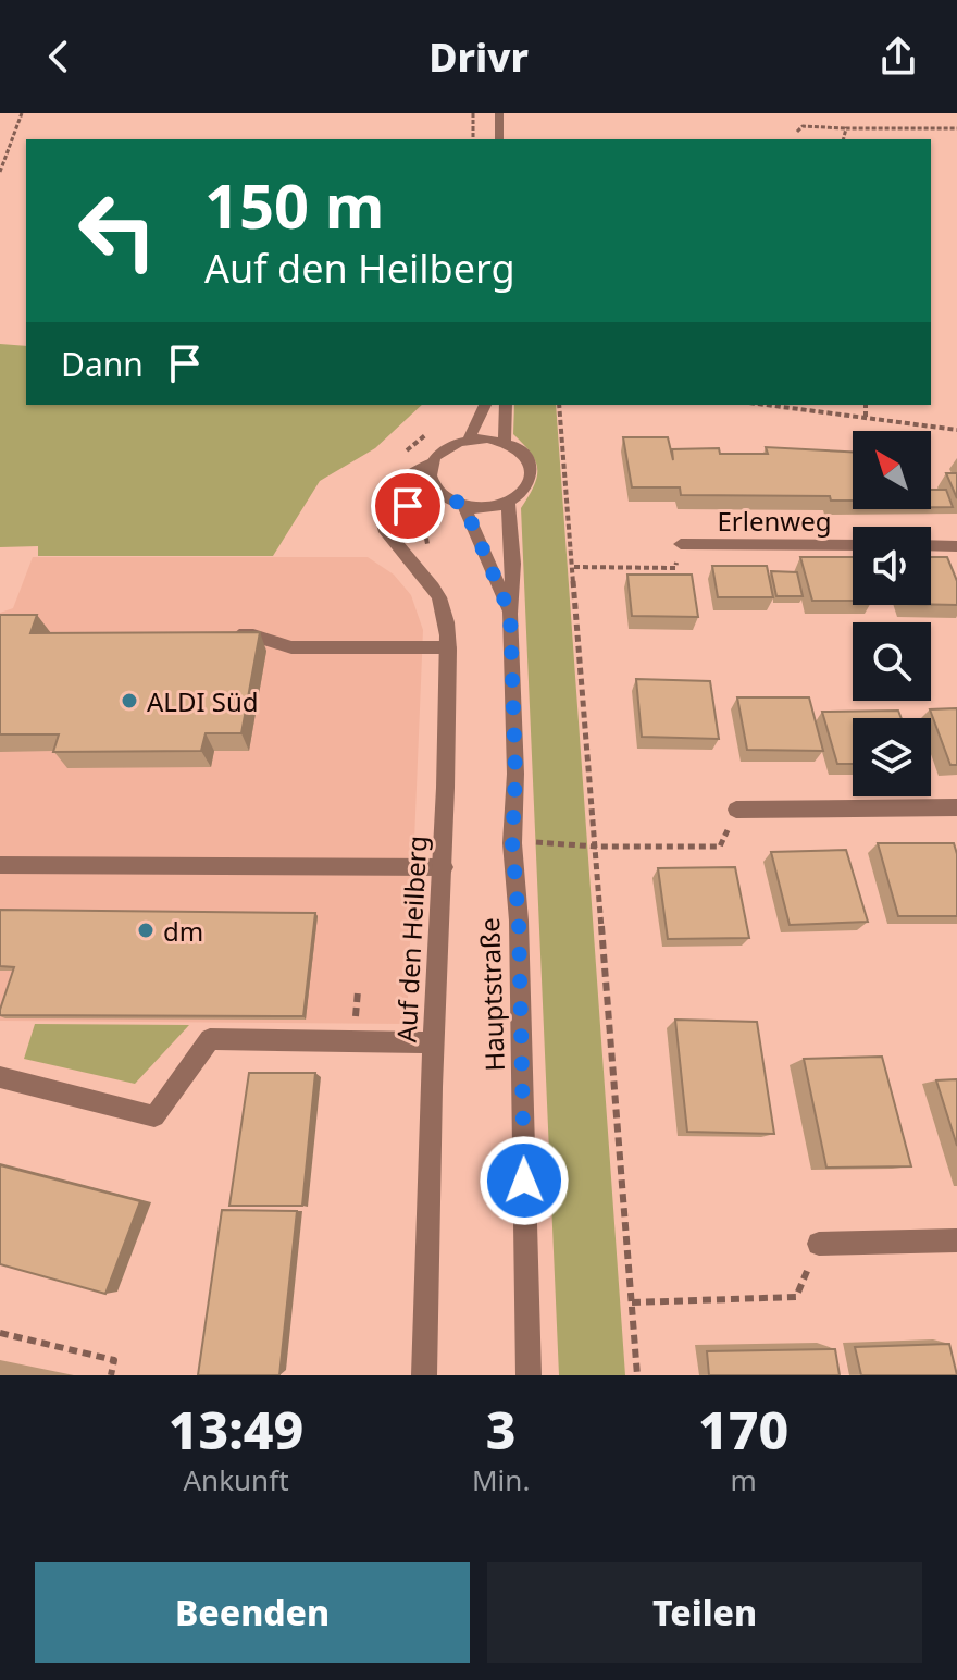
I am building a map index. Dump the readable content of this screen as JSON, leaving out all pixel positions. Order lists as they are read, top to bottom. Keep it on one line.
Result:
{"streets":{"street":["Erlenweg","Auf den Heilberg","Hauptstraße"]},"places":["ALDI Süd","dm"],"north":"top left","page":{"header":"Drivr","turn":["150 m","Auf den Heilberg"],"then":"Dann","eta":["13:49","Ankunft","3","Min.","170","m"],"buttons":["Beenden","Teilen"]}}
